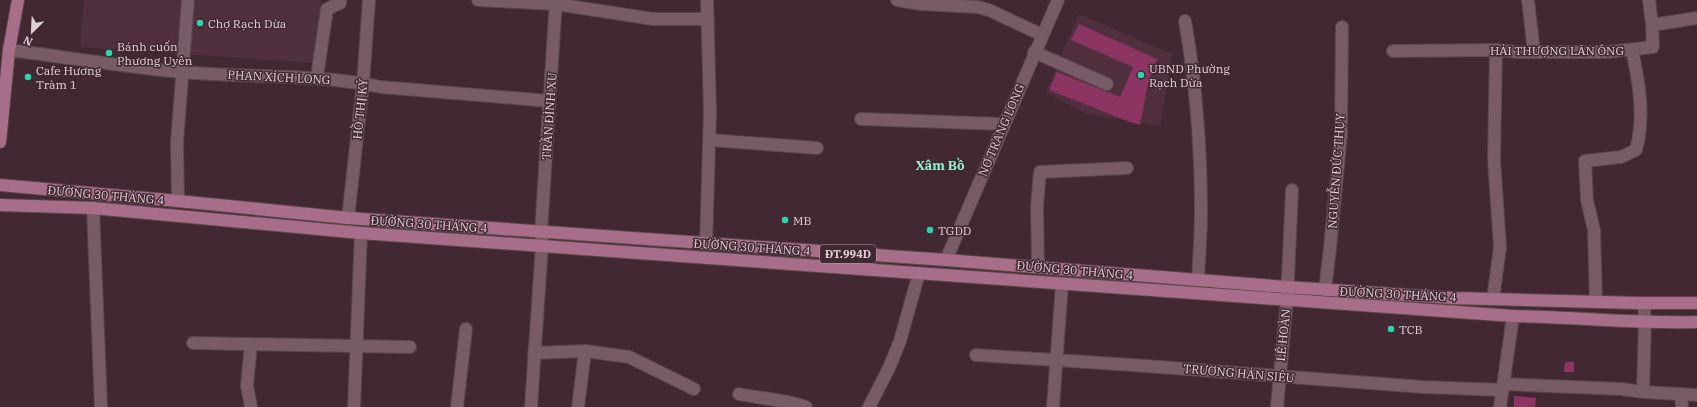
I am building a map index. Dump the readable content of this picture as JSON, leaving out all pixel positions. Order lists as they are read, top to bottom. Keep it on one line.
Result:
{"streets":{"main road":["ĐƯỜNG 30 THÁNG 4","ĐT.994D"],"street":["HẢI THƯỢNG LÃN ÔNG","PHAN XÍCH LONG","HỒ THỊ KỶ","TRẦN ĐÌNH XU","NƠ TRANG LONG","NGUYỄN ĐỨC THỤY","LÊ HOÀN","TRƯƠNG HÁN SIÊU"]},"crossings":[["PHAN XÍCH LONG","HỒ THỊ KỶ"],["PHAN XÍCH LONG","TRẦN ĐÌNH XU"],["HỒ THỊ KỶ","ĐƯỜNG 30 THÁNG 4"],["TRẦN ĐÌNH XU","ĐƯỜNG 30 THÁNG 4"],["NƠ TRANG LONG","ĐƯỜNG 30 THÁNG 4"],["NGUYỄN ĐỨC THỤY","ĐƯỜNG 30 THÁNG 4"],["ĐƯỜNG 30 THÁNG 4","LÊ HOÀN"],["LÊ HOÀN","TRƯƠNG HÁN SIÊU"]],"districts":["Xâm Bồ"],"places":["Chợ Rạch Dừa","Bánh cuốn Phương Uyên","UBND Phường Rạch Dừa","Cafe Hương Tràm 1","MB","TGDD","TCB"],"north":"bottom left"}
